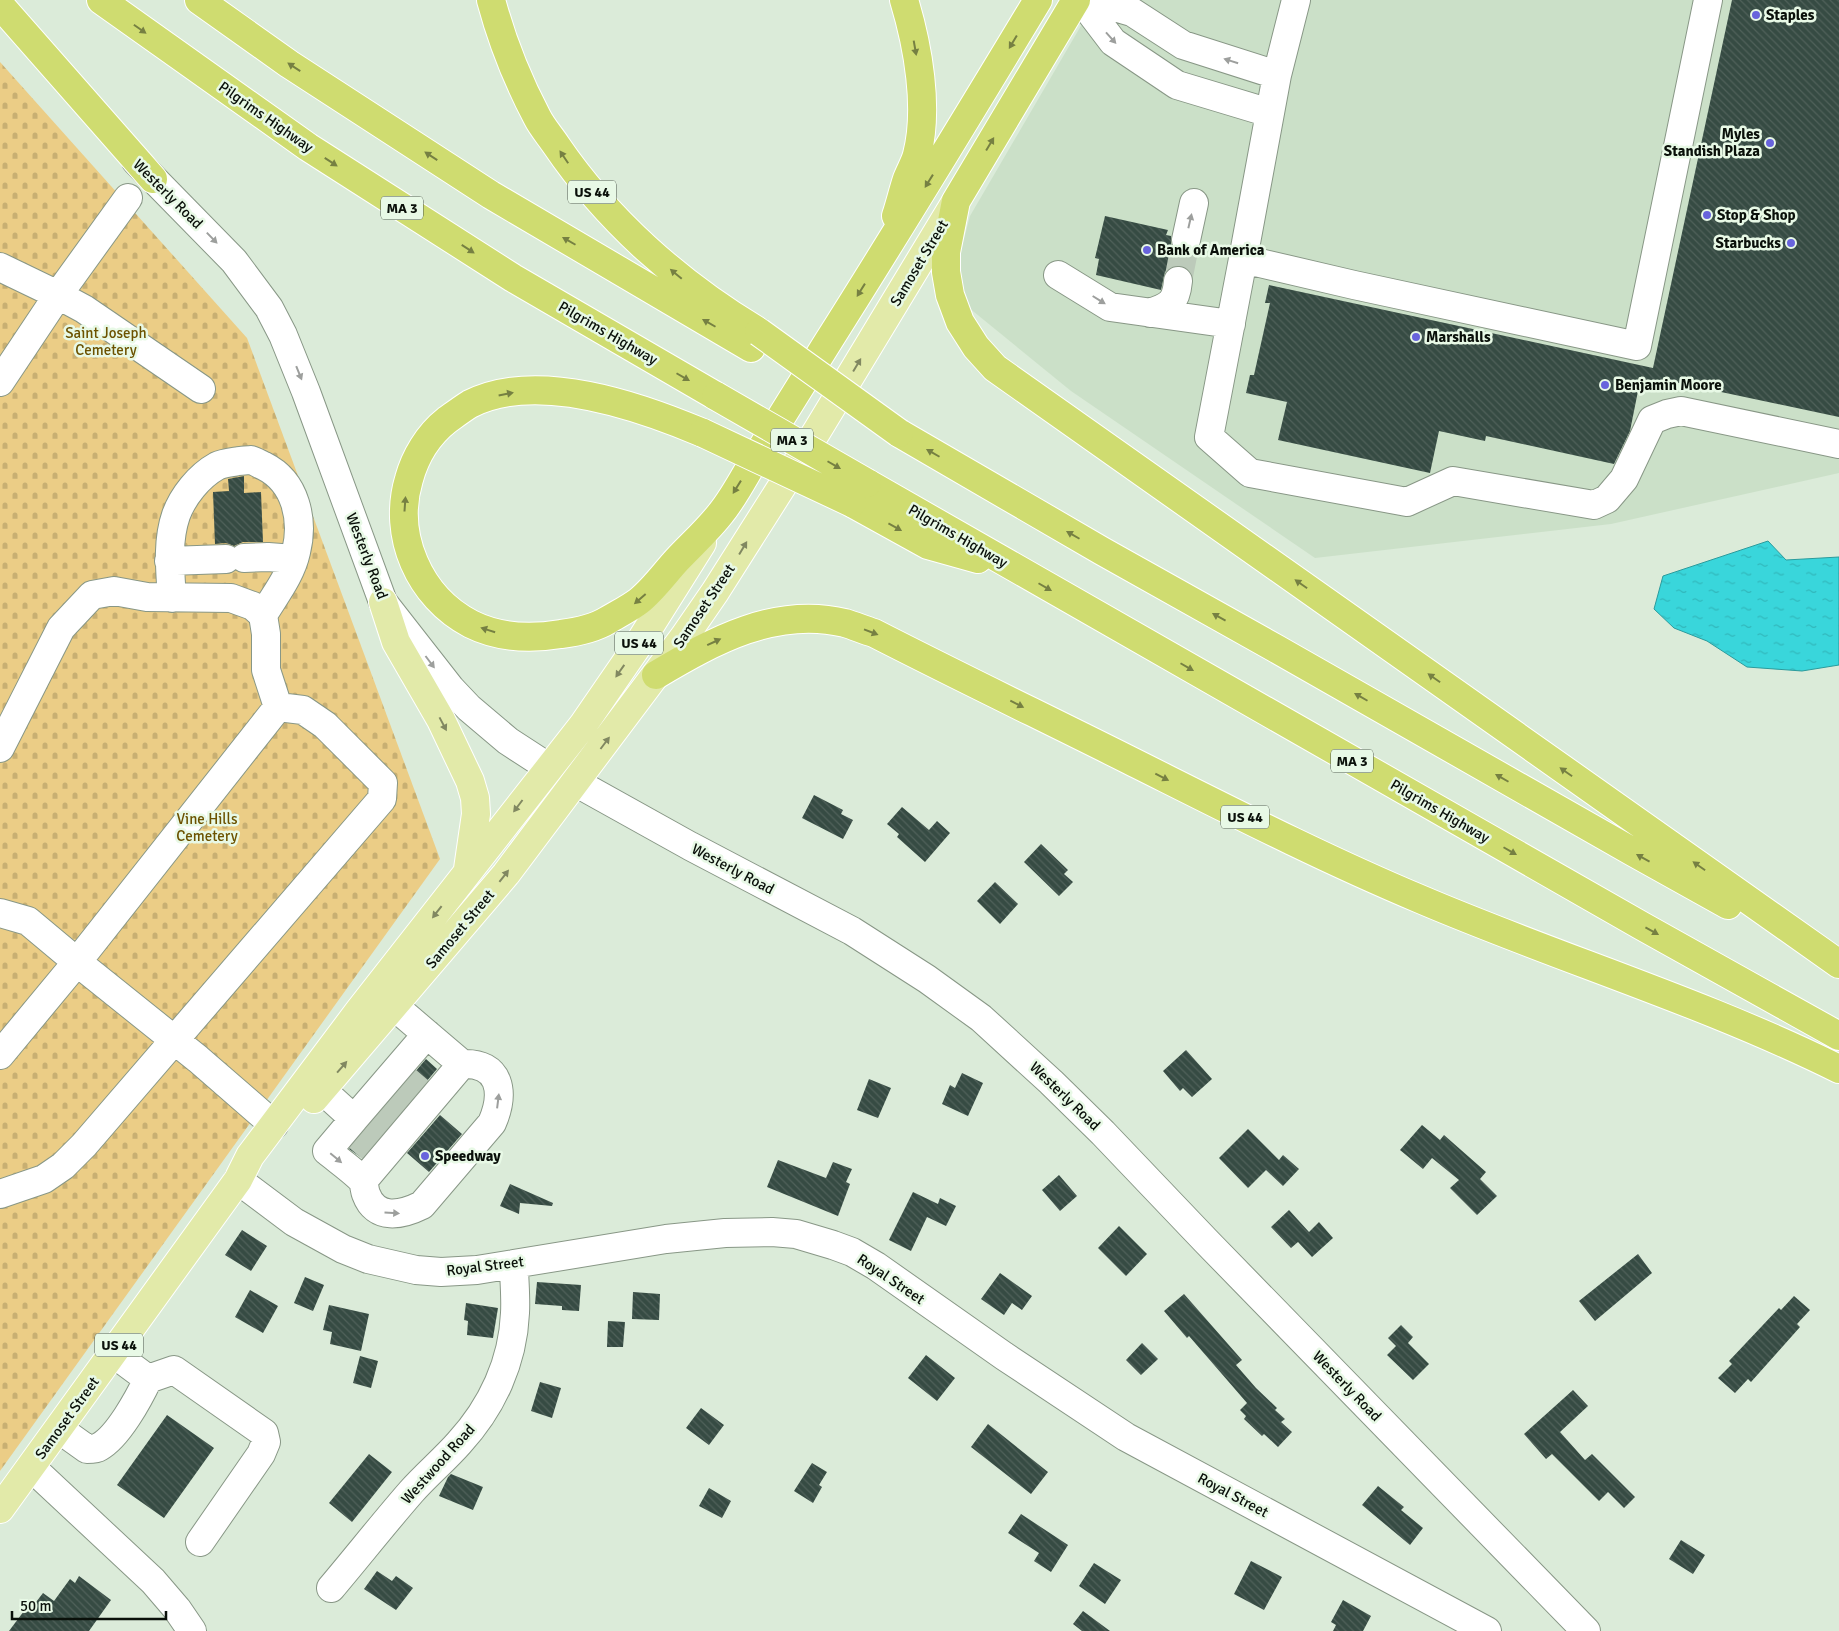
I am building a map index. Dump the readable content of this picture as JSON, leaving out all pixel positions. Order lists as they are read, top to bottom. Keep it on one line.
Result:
{"streets":{"highway":["Pilgrims Highway","US 44","MA 3","Samoset Street"],"street":["Westerly Road","Royal Street","Westwood Road"]},"crossings":[["US 44","Samoset Street"],["Westerly Road","Samoset Street"],["Samoset Street","Royal Street"],["Royal Street","Westwood Road"]],"parks":["Saint Joseph Cemetery","Vine Hills Cemetery"],"places":["Staples","Myles Standish Plaza","Stop & Shop","Starbucks","Bank of America","Marshalls","Benjamin Moore","Speedway"],"scale_bar":"50 m"}
